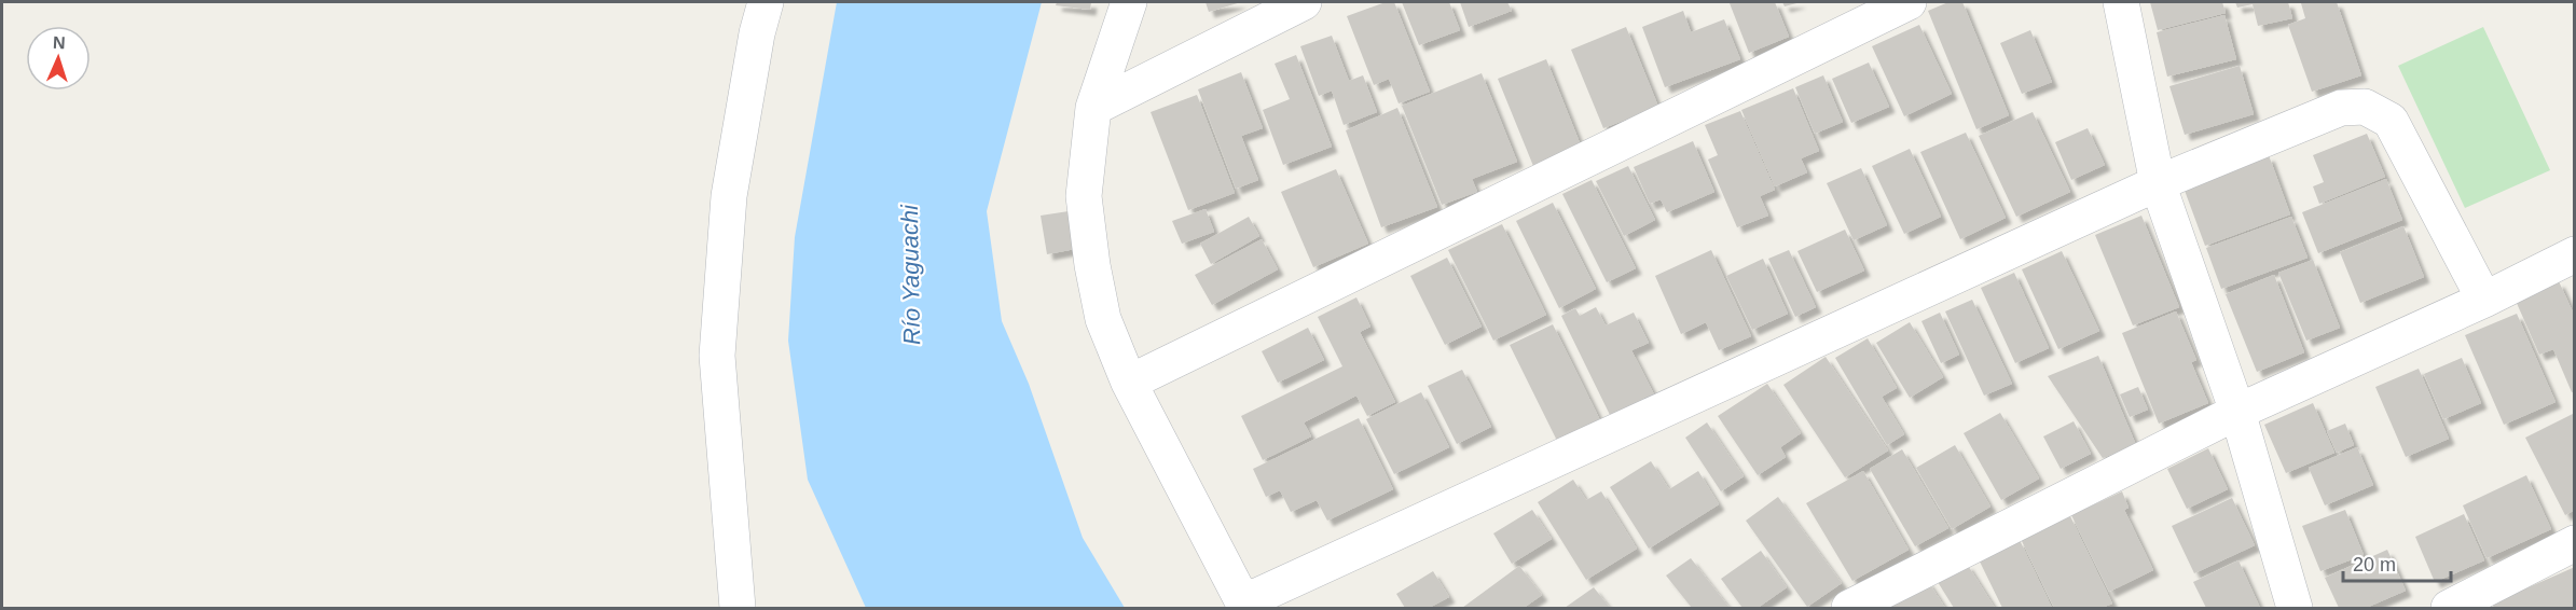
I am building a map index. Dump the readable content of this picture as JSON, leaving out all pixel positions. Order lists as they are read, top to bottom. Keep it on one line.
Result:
{"water":["Río Yaguachi"],"scale_bar":"20 m","north":"top"}
